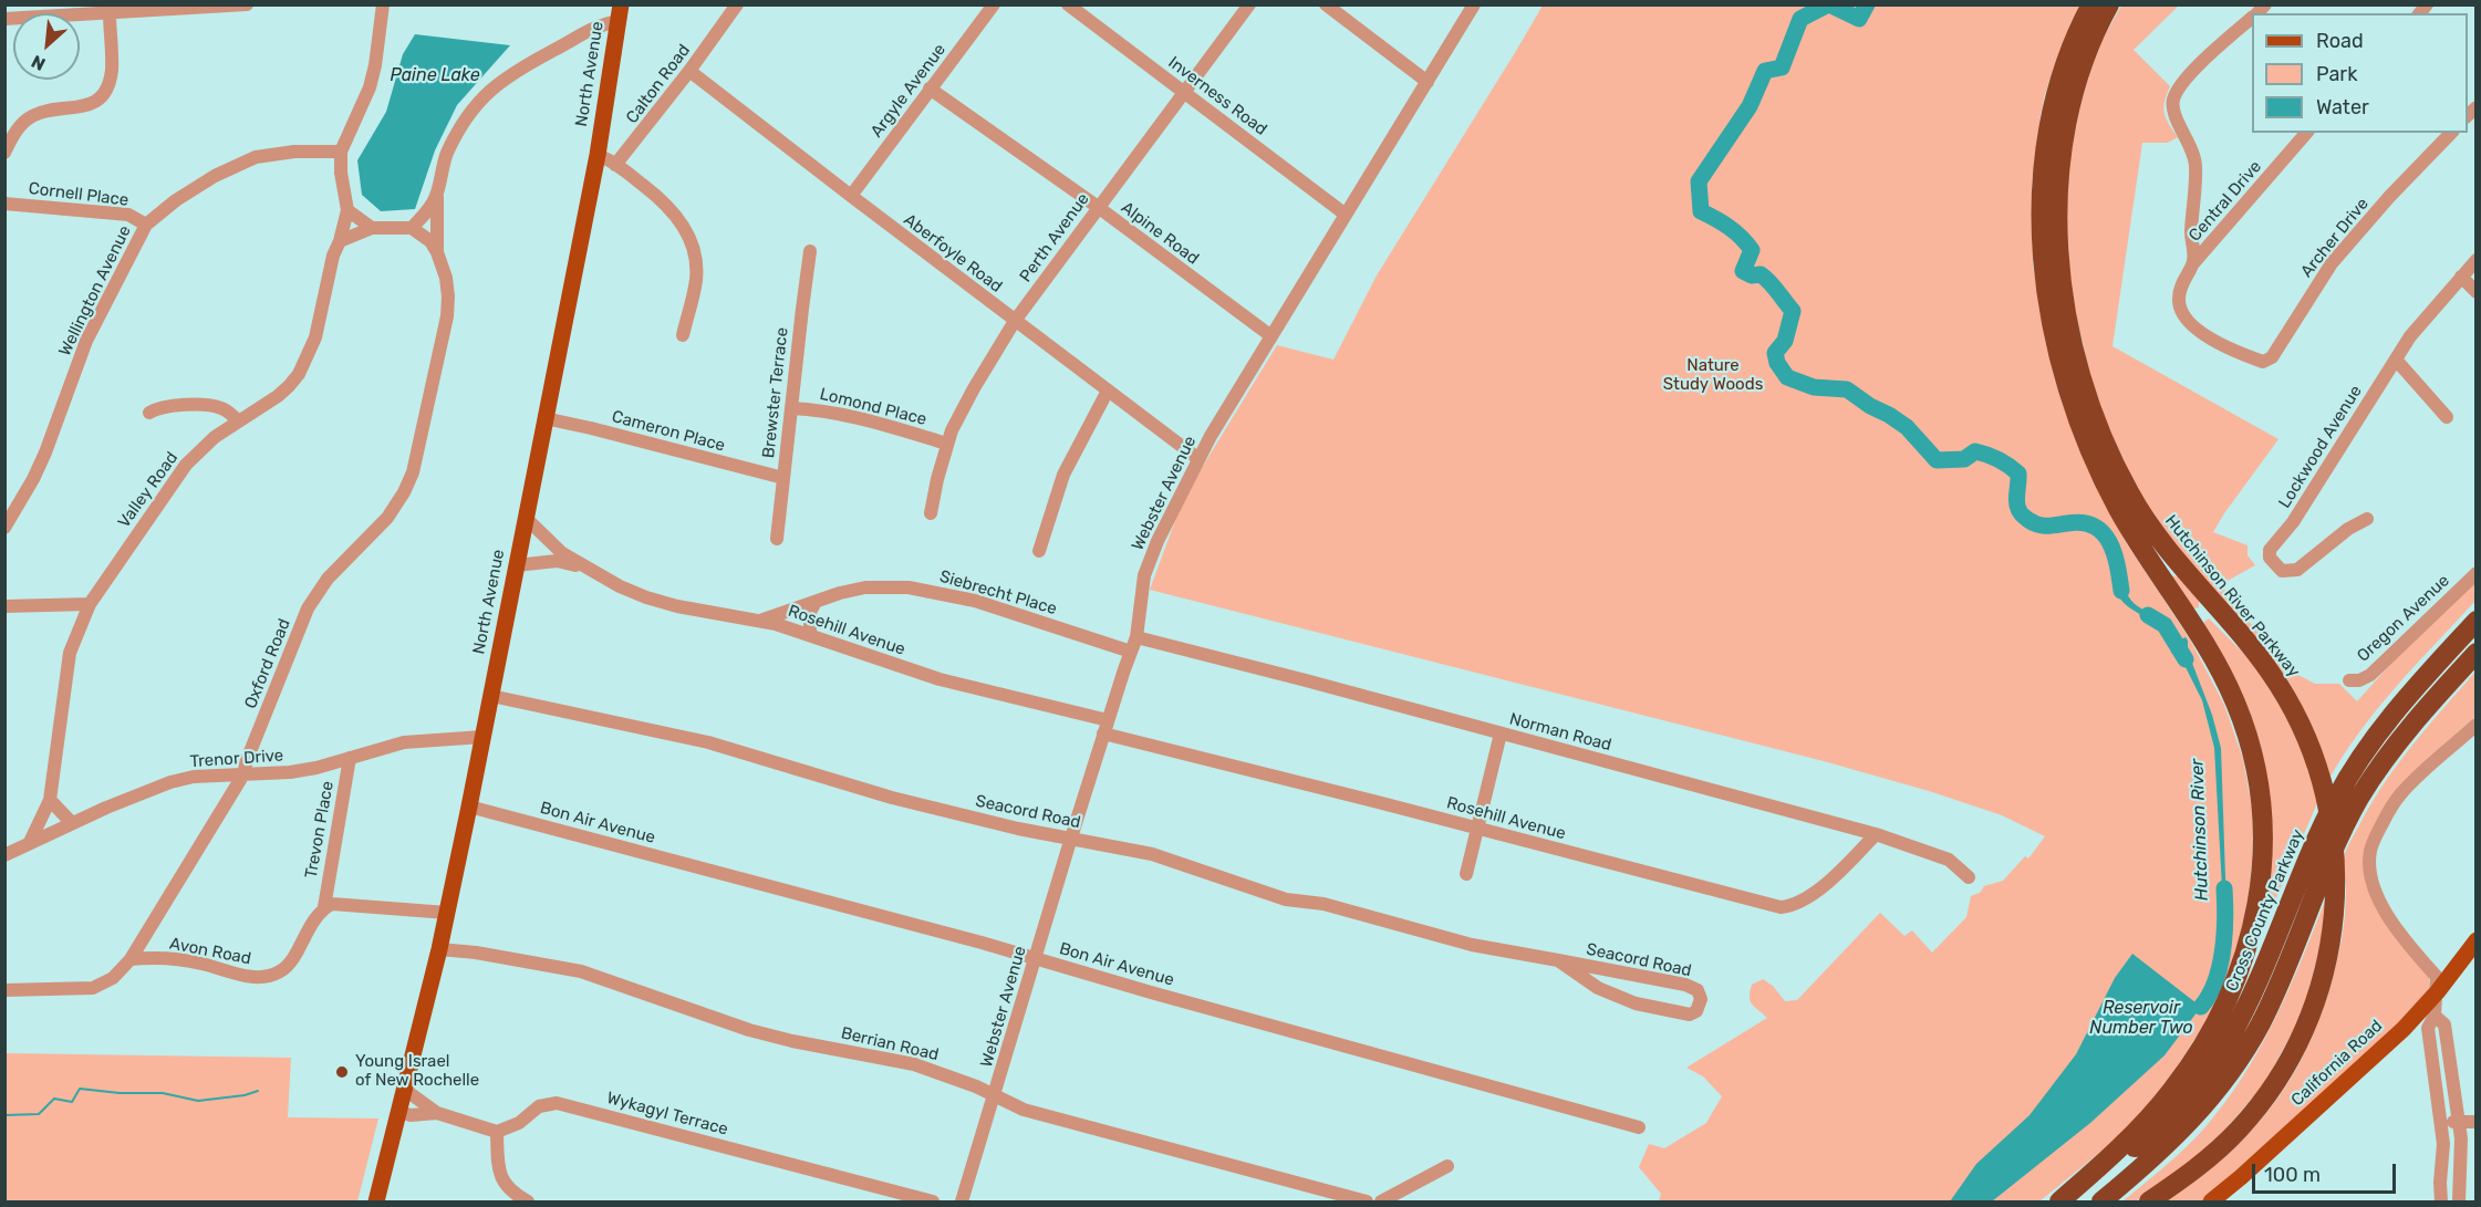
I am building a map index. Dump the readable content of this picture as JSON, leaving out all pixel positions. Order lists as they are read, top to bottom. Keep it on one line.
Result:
{"streets":{"highway":["Hutchinson River Parkway","Cross County Parkway"],"main road":["North Avenue","California Road"],"street":["Calton Road","Argyle Avenue","Inverness Road","Cornell Place","Central Drive","Alpine Road","Perth Avenue","Archer Drive","Aberfoyle Road","Wellington Avenue","Brewster Terrace","Lomond Place","Cameron Place","Lockwood Avenue","Valley Road","Webster Avenue","Siebrecht Place","Oregon Avenue","Rosehill Avenue","Oxford Road","Norman Road","Trenor Drive","Seacord Road","Bon Air Avenue","Trevon Place","Avon Road","Berrian Road","Wykagyl Terrace"]},"crossings":[["North Avenue","Cameron Place"],["North Avenue","Rosehill Avenue"],["North Avenue","Trenor Drive"],["North Avenue","Seacord Road"],["North Avenue","Bon Air Avenue"],["North Avenue","Berrian Road"],["Calton Road","Aberfoyle Road"],["Argyle Avenue","Alpine Road"],["Argyle Avenue","Aberfoyle Road"],["Inverness Road","Perth Avenue"],["Inverness Road","Webster Avenue"],["Cornell Place","Wellington Avenue"],["Central Drive","Archer Drive"],["Alpine Road","Perth Avenue"],["Alpine Road","Webster Avenue"],["Perth Avenue","Aberfoyle Road"],["Perth Avenue","Lomond Place"],["Aberfoyle Road","Webster Avenue"],["Wellington Avenue","Valley Road"],["Brewster Terrace","Lomond Place"],["Brewster Terrace","Cameron Place"],["Valley Road","Trenor Drive"],["Webster Avenue","Siebrecht Place"],["Webster Avenue","Rosehill Avenue"],["Webster Avenue","Norman Road"],["Webster Avenue","Seacord Road"],["Webster Avenue","Bon Air Avenue"],["Webster Avenue","Berrian Road"],["Siebrecht Place","Rosehill Avenue"],["Rosehill Avenue","Norman Road"],["Oxford Road","Trenor Drive"],["Oxford Road","Avon Road"],["Trenor Drive","Trevon Place"],["Trevon Place","Avon Road"]],"water":["Paine Lake","Hutchinson River","Reservoir Number Two"],"parks":["Nature Study Woods"],"places":["Young Israel of New Rochelle"],"legend":["Road","Park","Water"],"scale_bar":"100 m","north":"bottom left"}
